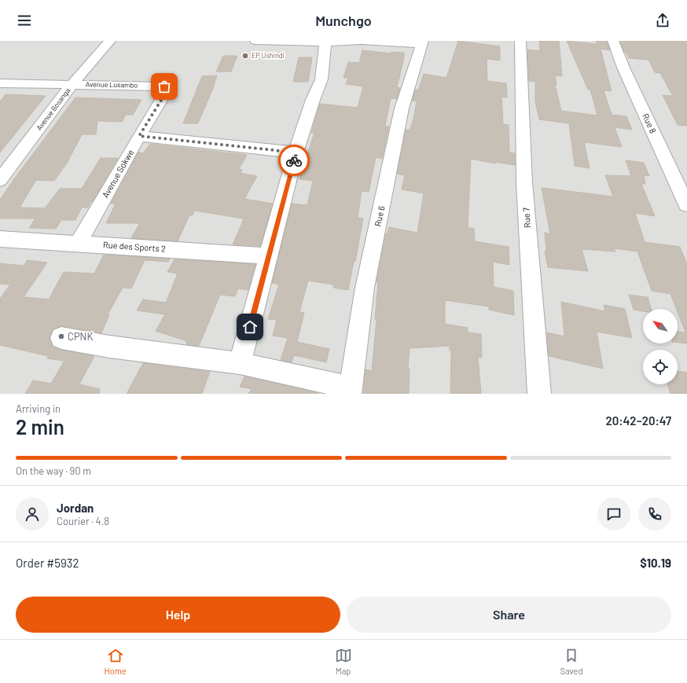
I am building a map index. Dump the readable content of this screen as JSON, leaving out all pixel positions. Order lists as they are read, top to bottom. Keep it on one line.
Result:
{"streets":{"street":["Avenue Lusambo","Avenue Bosanga","Rue 8","Avenue Sokwe","Rue 6","Rue 7","Rue des Sports 2"]},"crossings":[["Avenue Lusambo","Avenue Bosanga"],["Avenue Lusambo","Avenue Sokwe"],["Avenue Sokwe","Rue des Sports 2"]],"places":["EP Ushindi","CPNK"],"north":"top left","page":{"header":"Munchgo","heading":["2 min","Arriving in","20:42–20:47"],"panel":["Jordan","Courier · 4.8","Order #5932","$10.19"],"bar":"On the way · 90 m","buttons":["Help","Share"],"tabs":["Home","Map","Saved"]}}
